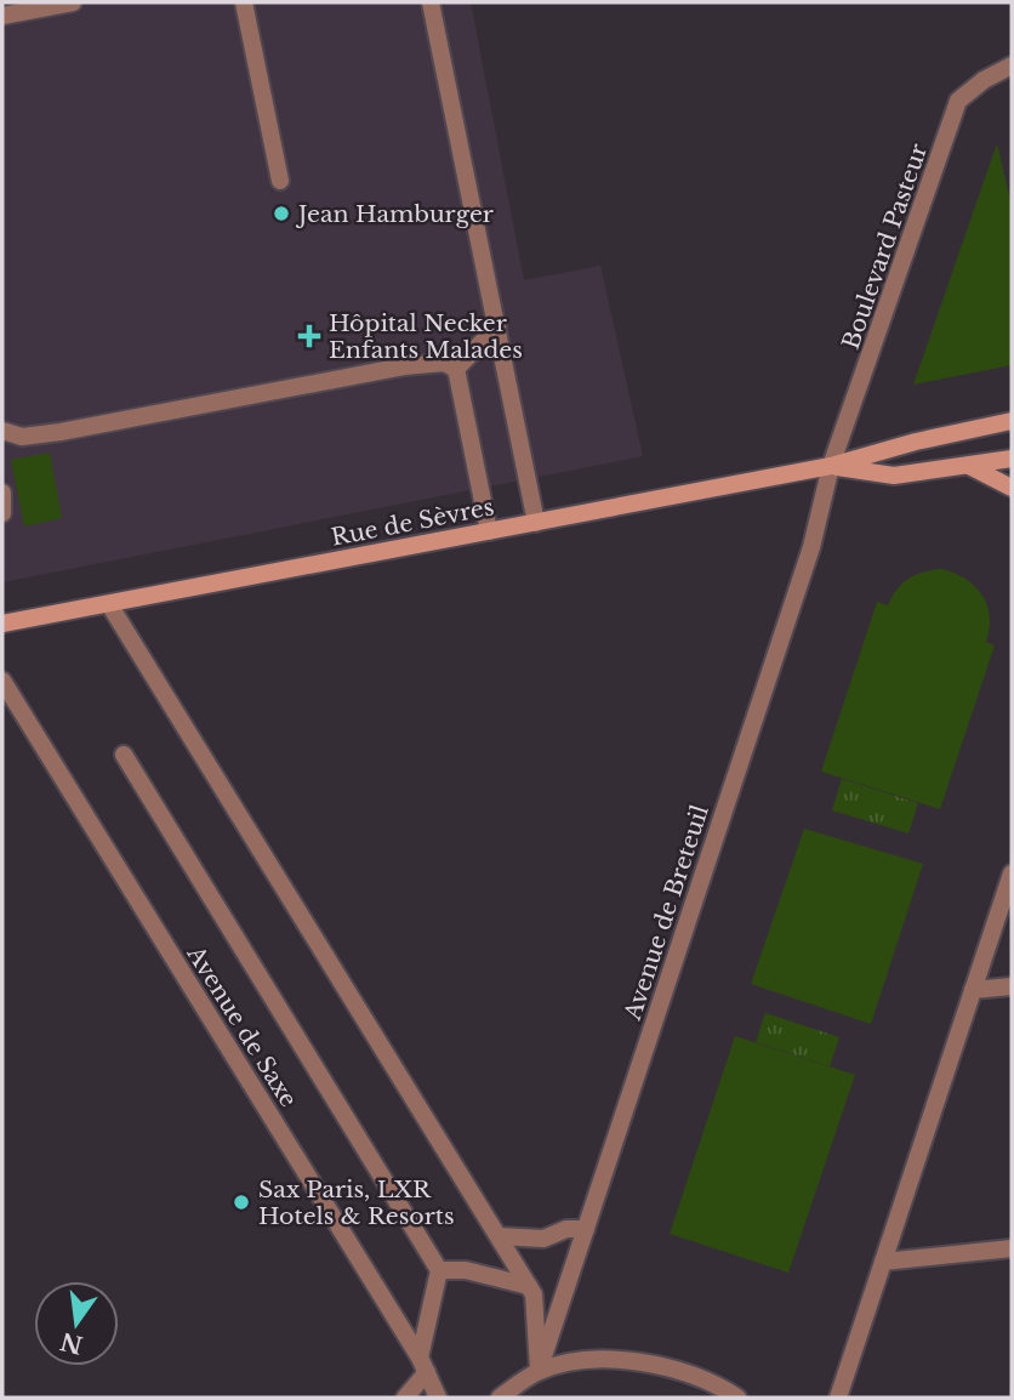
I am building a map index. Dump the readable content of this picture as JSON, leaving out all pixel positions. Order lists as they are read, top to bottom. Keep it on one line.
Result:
{"streets":{"main road":["Rue de Sèvres"],"street":["Boulevard Pasteur","Avenue de Breteuil","Avenue de Saxe"]},"crossings":[["Boulevard Pasteur","Rue de Sèvres"],["Boulevard Pasteur","Avenue de Breteuil"],["Rue de Sèvres","Avenue de Breteuil"]],"places":{"other":["Jean Hamburger","Sax Paris, LXR Hotels & Resorts"],"health":["Hôpital Necker Enfants Malades"]},"north":"bottom"}
